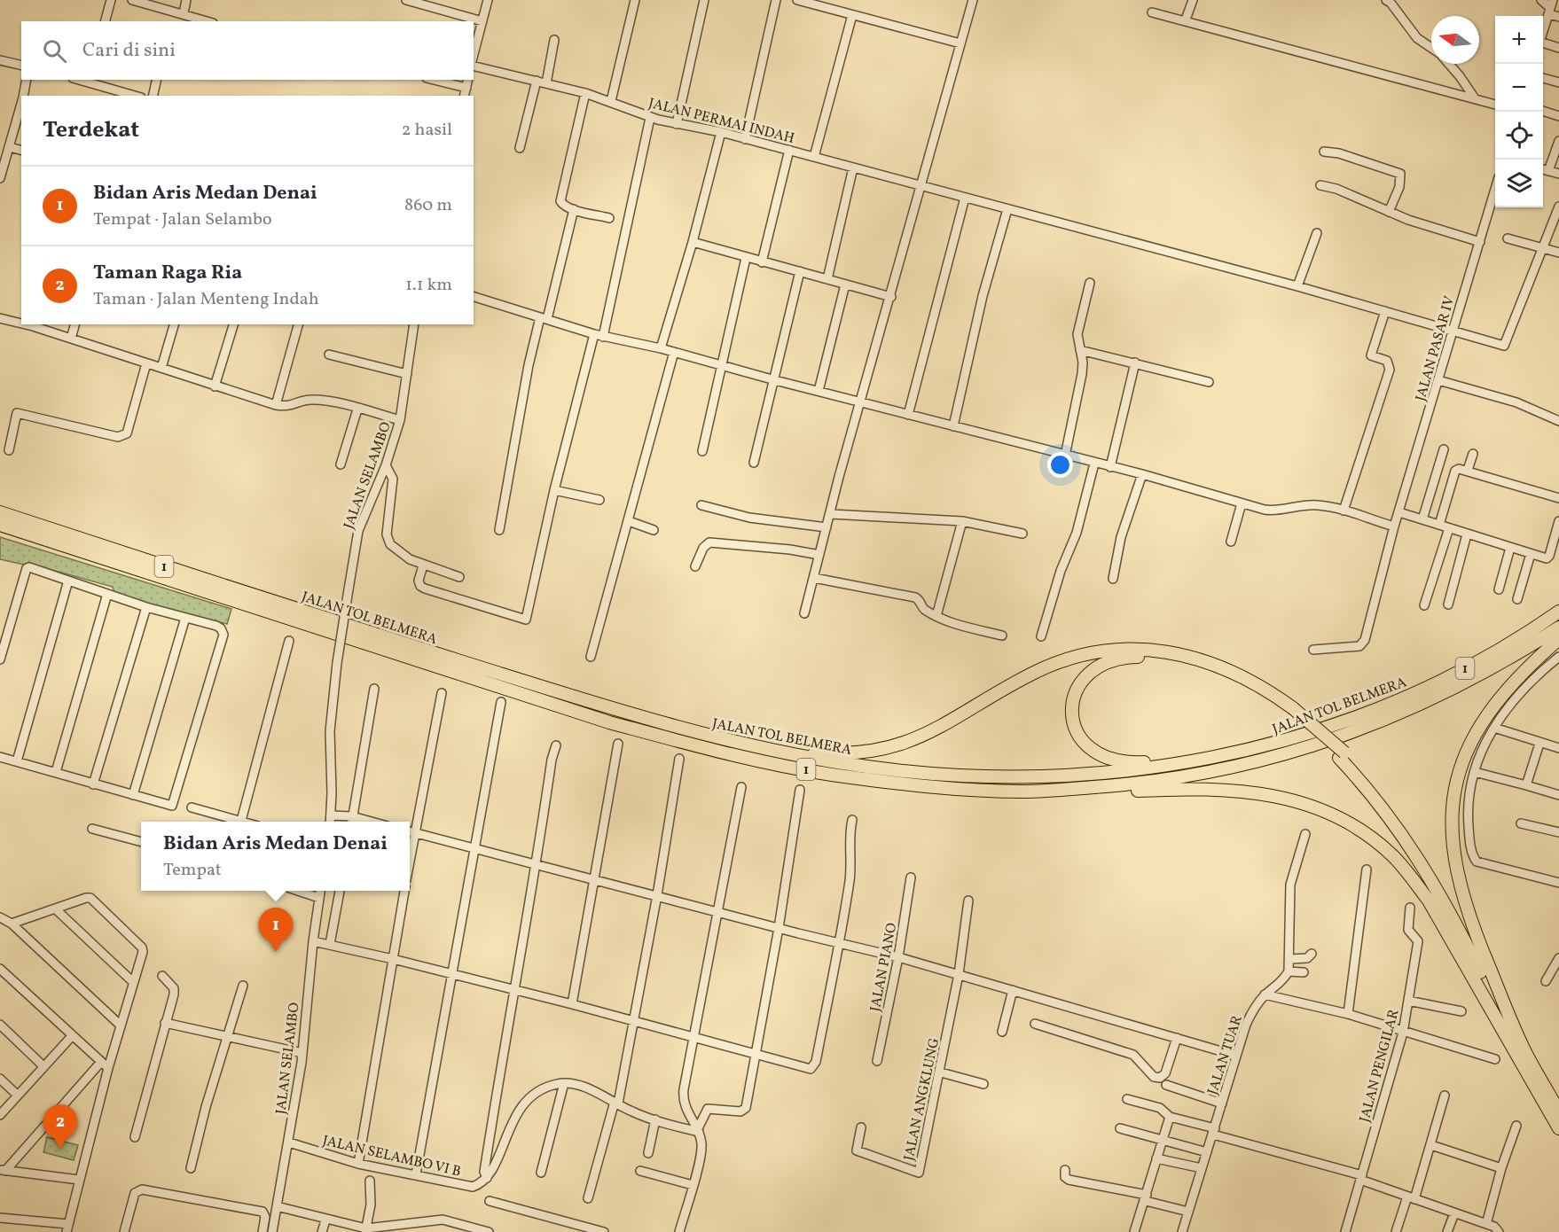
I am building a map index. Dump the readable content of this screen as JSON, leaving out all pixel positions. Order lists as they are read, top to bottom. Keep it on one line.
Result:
{"streets":{"highway":["1","JALAN TOL BELMERA"],"street":["JALAN PERMAI INDAH","JALAN PASAR IV","JALAN SELAMBO","JALAN PIANO","JALAN TUAR","JALAN PENGILAR","JALAN ANGKLUNG","JALAN SELAMBO VI B"]},"crossings":[["JALAN PERMAI INDAH","JALAN PASAR IV"],["JALAN SELAMBO","JALAN SELAMBO VI B"]],"north":"left","page":{"map_buttons":["+","−"],"search":"Cari di sini","heading":["Terdekat","2 hasil"],"list":[{"mark":"1","name":"Bidan Aris Medan Denai","note":"Tempat · Jalan Selambo","value":"860 m"},{"mark":"2","name":"Taman Raga Ria","note":"Taman · Jalan Menteng Indah","value":"1.1 km"}],"popup":["Bidan Aris Medan Denai","Tempat"],"pins":["1","2"]}}
